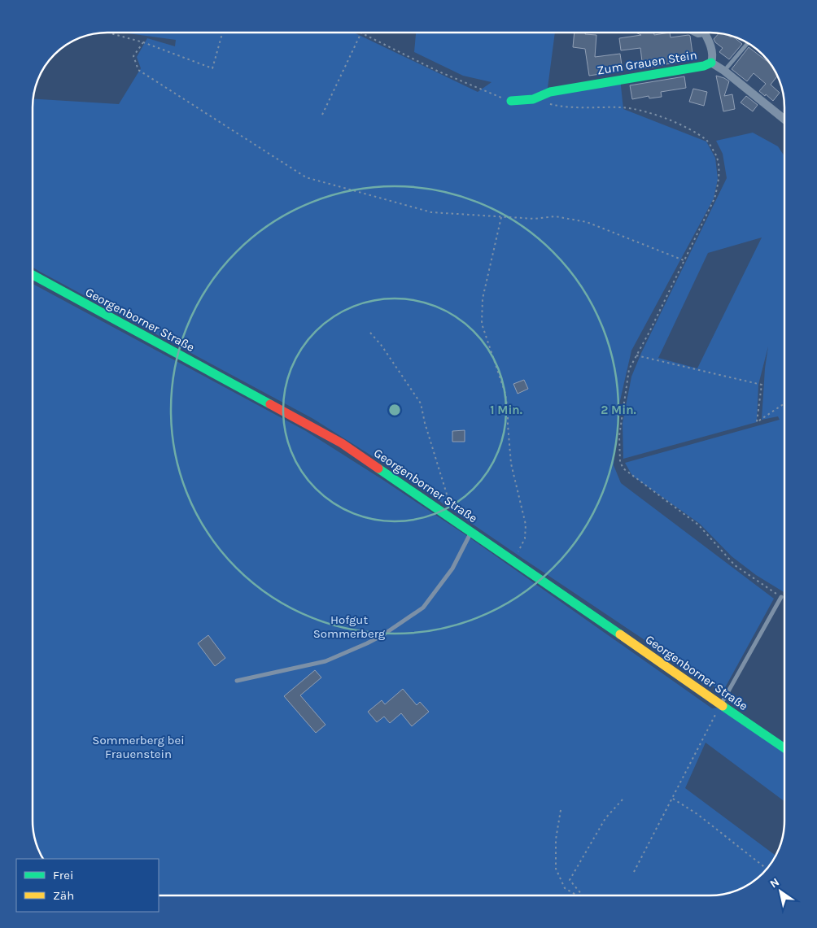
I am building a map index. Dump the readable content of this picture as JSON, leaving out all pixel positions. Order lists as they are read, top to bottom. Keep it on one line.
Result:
{"streets":{"main road":["Zum Grauen Stein","Georgenborner Straße"]},"parks":["Hofgut Sommerberg","Sommerberg bei Frauenstein"],"legend":["Frei","Zäh"],"north":"top left","rings":["1 Min.","2 Min."]}
